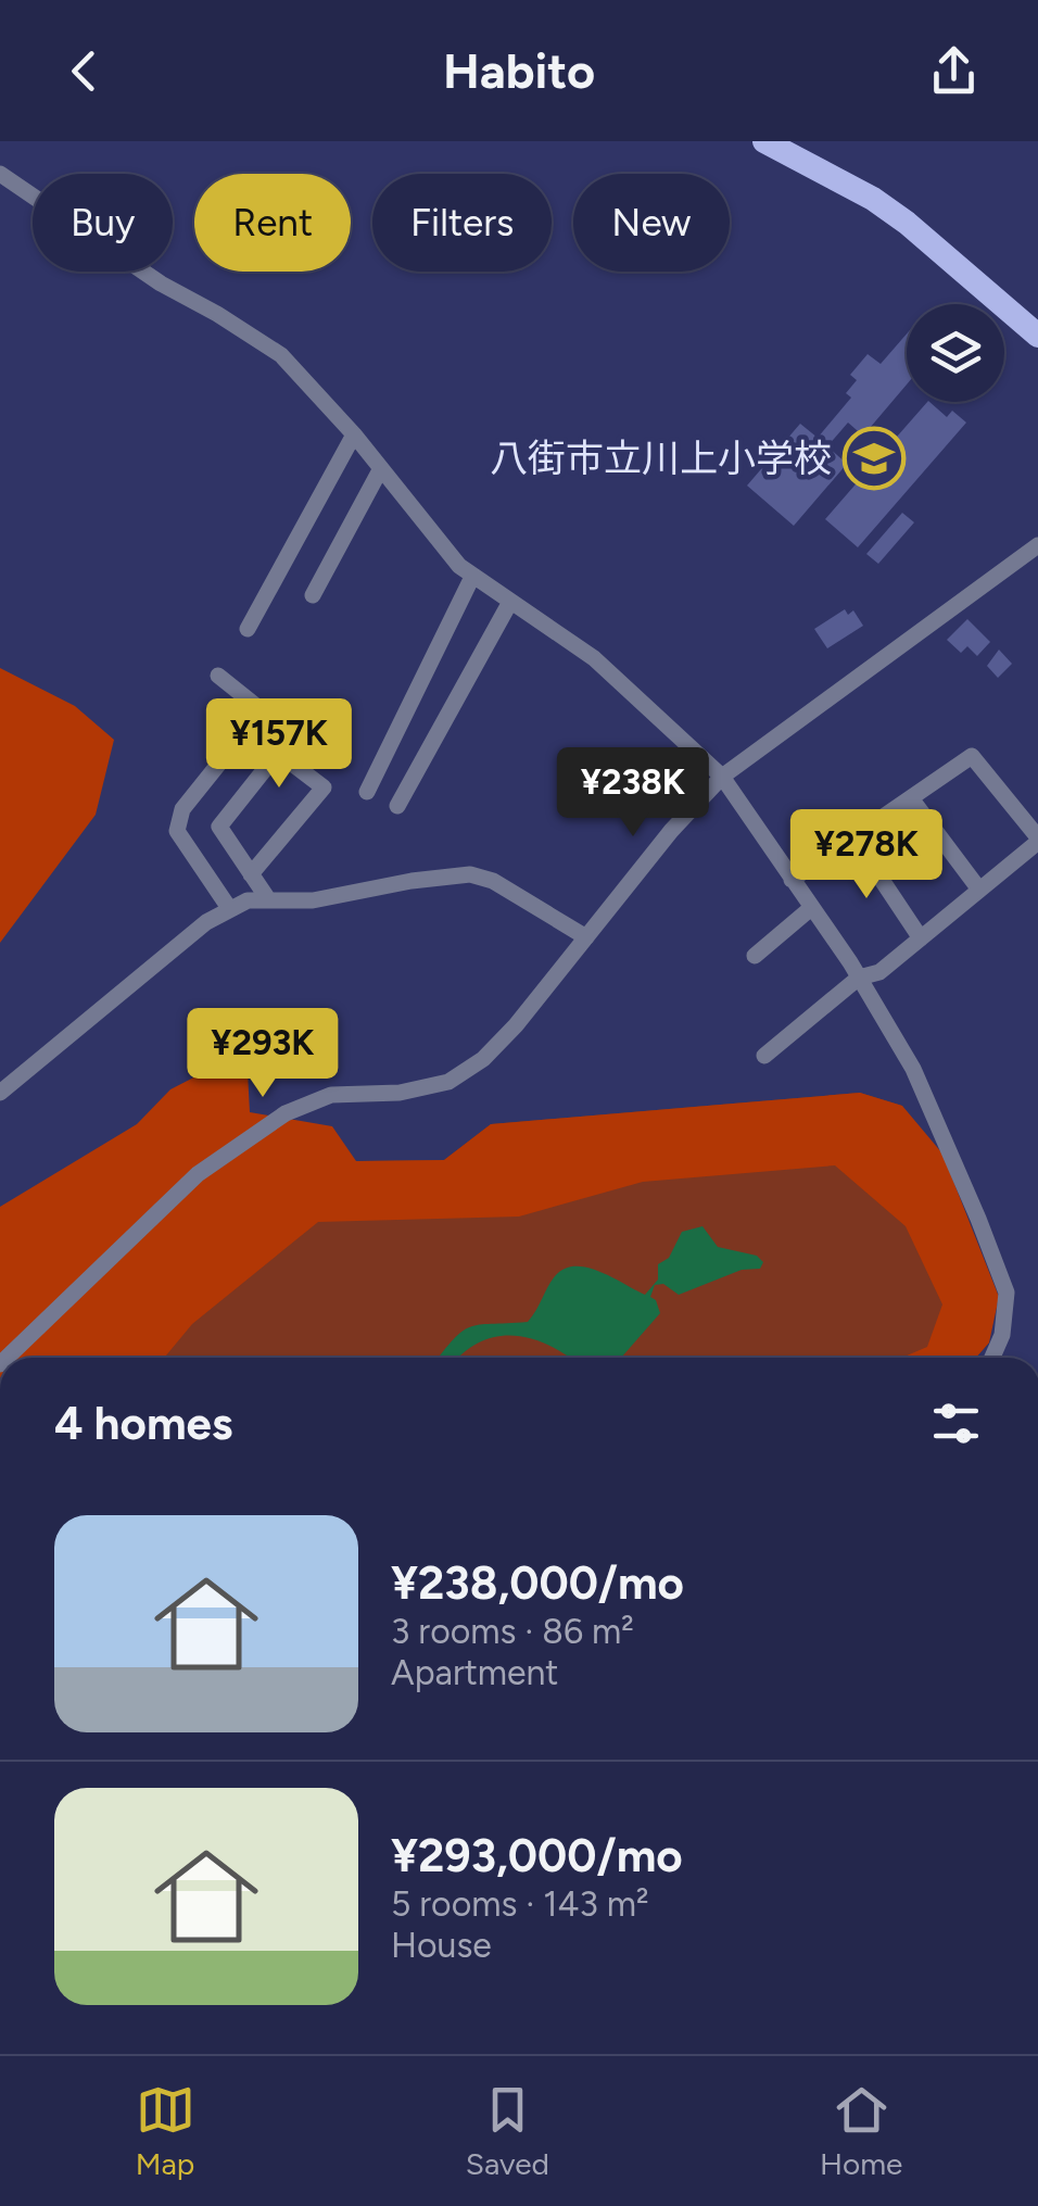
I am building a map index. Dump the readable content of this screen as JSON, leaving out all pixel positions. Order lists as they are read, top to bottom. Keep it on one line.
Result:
{"places":{"school or university":["八街市立川上小学校"]},"page":{"header":"Habito","chip":["Buy","Rent","Filters","New"],"price":["¥157K","¥238K","¥278K","¥293K"],"heading":"4 homes","list":[{"name":"¥238,000/mo","note":"3 rooms · 86 m² · Apartment"},{"name":"¥293,000/mo","note":"5 rooms · 143 m² · House"}],"tabs":["Map","Saved","Home"]}}
